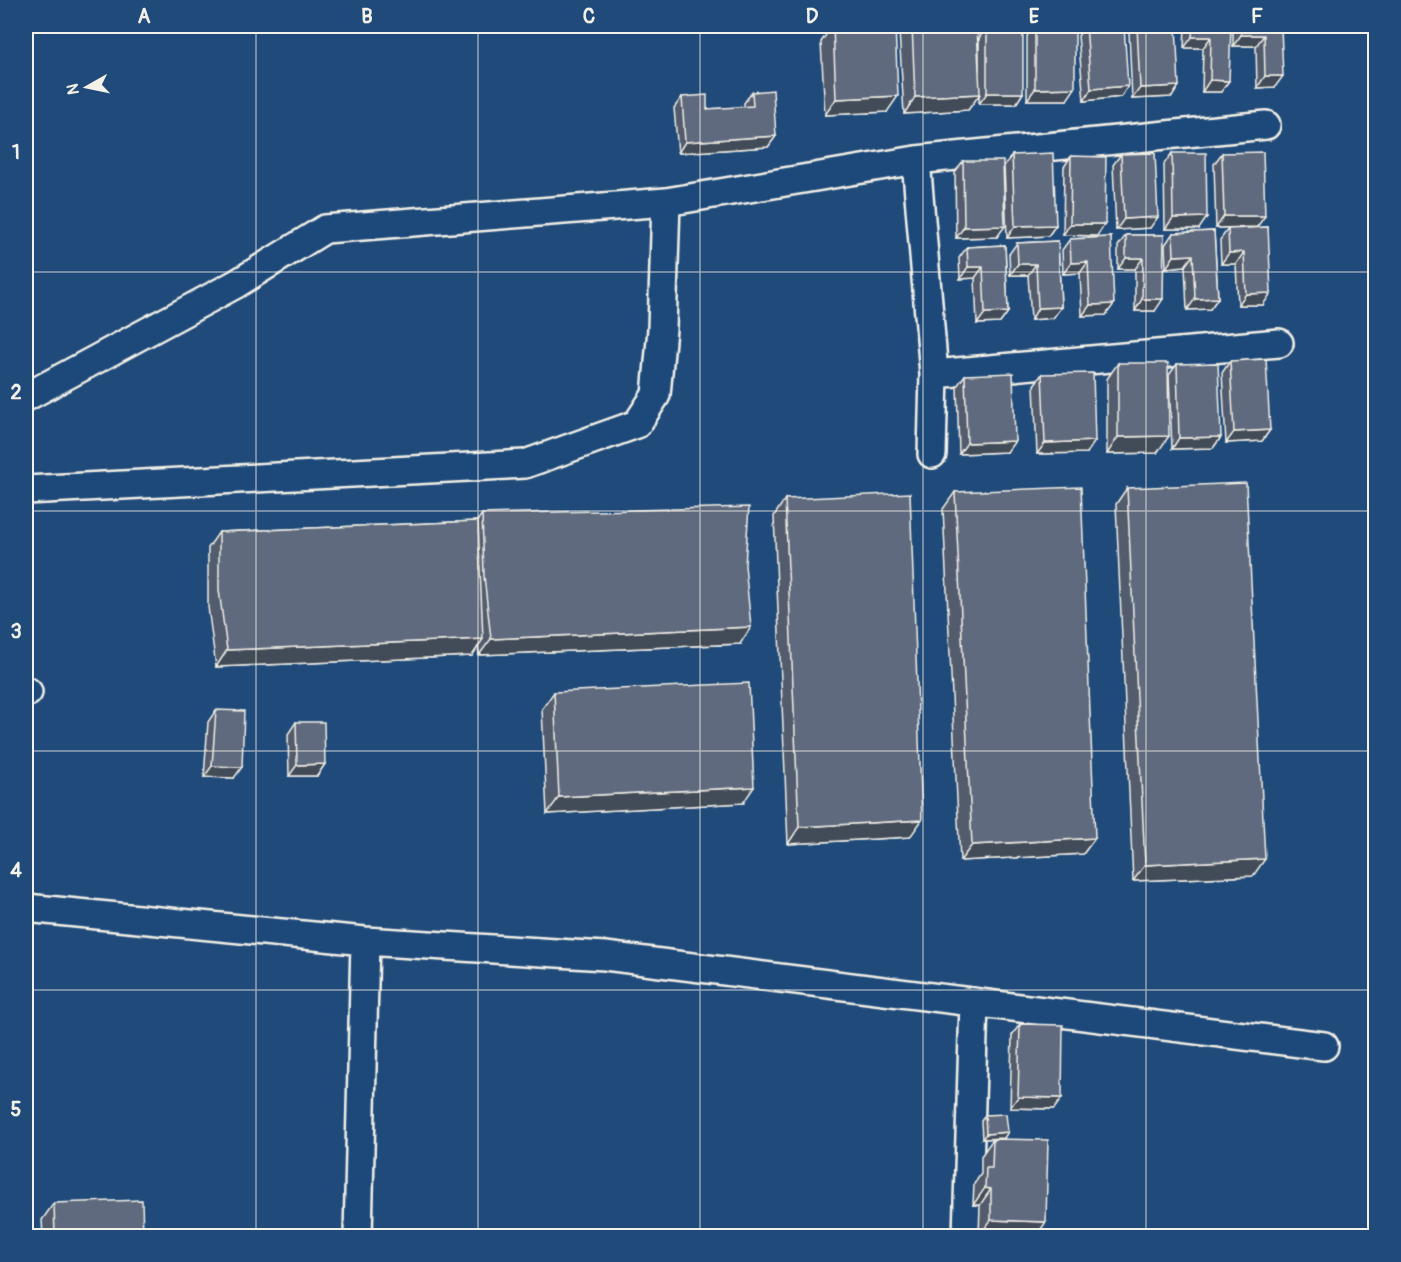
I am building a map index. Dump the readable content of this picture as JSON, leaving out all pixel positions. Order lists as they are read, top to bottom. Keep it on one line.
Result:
{"north":"left","grid":{"columns":["A","B","C","D","E","F"],"rows":["1","2","3","4","5"]}}
